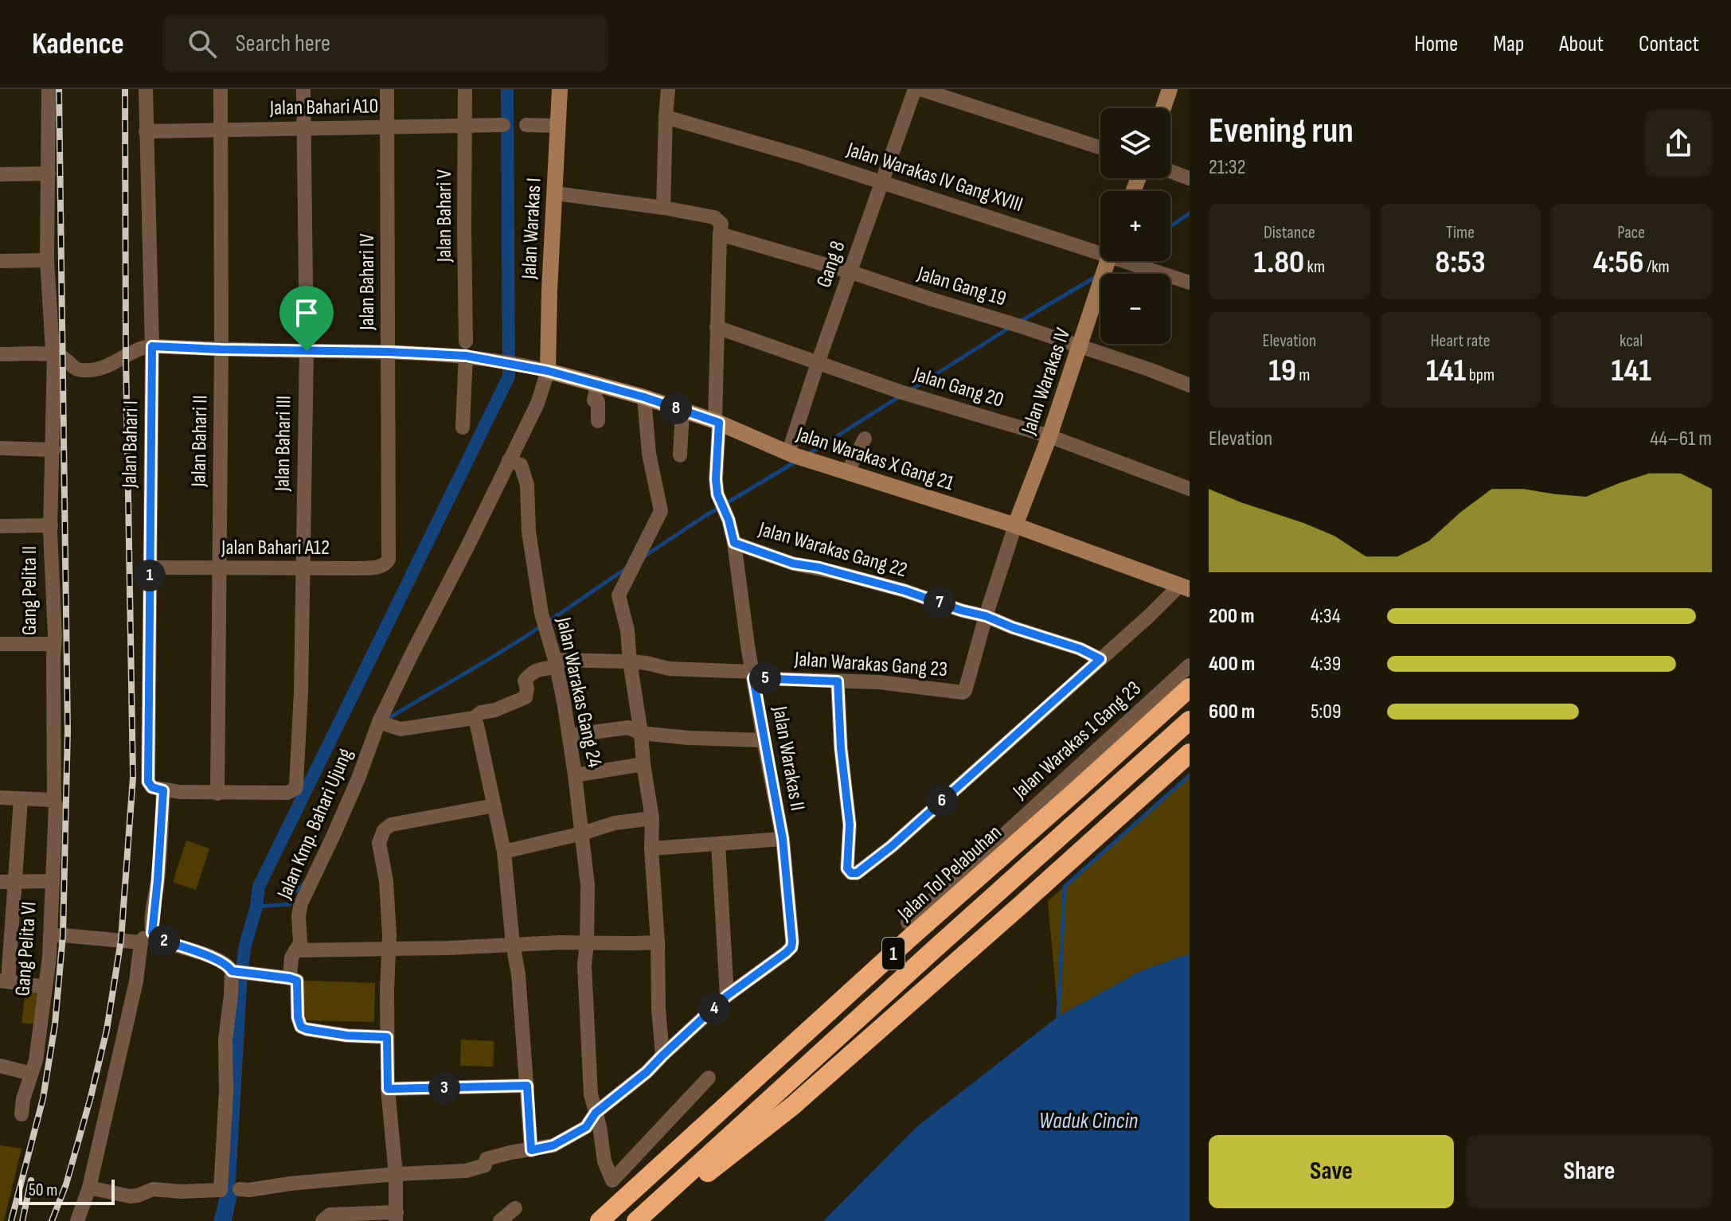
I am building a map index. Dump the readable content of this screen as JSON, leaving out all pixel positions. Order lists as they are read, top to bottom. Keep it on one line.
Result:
{"streets":{"highway":["Jalan Tol Pelabuhan","1"],"street":["Jalan Bahari A10","Jalan Warakas IV Gang XVIII","Jalan Bahari V","Jalan Warakas I","Gang 8","Jalan Bahari IV","Jalan Gang 19","Jalan Warakas IV","Jalan Gang 20","Jalan Bahari II","Jalan Bahari III","Jalan Bahari I","Jalan Warakas X Gang 21","Jalan Bahari A12","Jalan Warakas Gang 22","Gang Pelita II","Jalan Warakas Gang 23","Jalan Warakas Gang 24","Jalan Warakas 1 Gang 23","Jalan Warakas II","Jalan Kmp. Bahari Ujung","Gang Pelita VI"]},"crossings":[["Jalan Bahari A10","Jalan Bahari V"],["Jalan Bahari A10","Jalan Bahari IV"],["Jalan Bahari A10","Jalan Bahari II"],["Jalan Bahari A10","Jalan Bahari III"],["Jalan Bahari A10","Jalan Bahari I"],["Jalan Warakas IV Gang XVIII","Gang 8"],["Jalan Warakas I","Jalan Warakas X Gang 21"],["Jalan Warakas I","Jalan Kmp. Bahari Ujung"],["Gang 8","Jalan Gang 19"],["Gang 8","Jalan Gang 20"],["Gang 8","Jalan Warakas X Gang 21"],["Jalan Bahari IV","Jalan Bahari A12"],["Jalan Gang 19","Jalan Warakas IV"],["Jalan Gang 19","Jalan Warakas II"],["Jalan Warakas IV","Jalan Gang 20"],["Jalan Warakas IV","Jalan Warakas X Gang 21"],["Jalan Warakas IV","Jalan Warakas Gang 23"],["Jalan Gang 20","Jalan Warakas II"],["Jalan Bahari II","Jalan Bahari III"],["Jalan Bahari II","Jalan Bahari A12"],["Jalan Bahari III","Jalan Bahari A12"],["Jalan Bahari I","Jalan Bahari A12"],["Jalan Warakas X Gang 21","Jalan Warakas Gang 23"],["Jalan Warakas X Gang 21","Jalan Warakas II"],["Jalan Warakas X Gang 21","Jalan Kmp. Bahari Ujung"],["Jalan Warakas Gang 22","Jalan Warakas Gang 23"],["Jalan Warakas Gang 22","Jalan Warakas II"],["Gang Pelita II","Gang Pelita VI"],["Jalan Warakas Gang 23","Jalan Warakas Gang 24"],["Jalan Warakas Gang 23","Jalan Warakas II"],["Jalan Warakas Gang 24","Jalan Kmp. Bahari Ujung"]],"water":["Waduk Cincin"],"scale_bar":"50 m","page":{"header":"Kadence","search":"Search here","nav":["Home","Map","About","Contact"],"heading":["Evening run","21:32"],"map_buttons":["+","−"],"stats":[["Distance","1.80 km"],["Time","8:53"],["Pace","4:56 /km"],["Elevation","19 m"],["Heart rate","141 bpm"],["kcal","141"]],"pins":["8","1","7","5","6","2","4","3"],"chart":["Elevation","44–61 m"],"list":[{"name":"200 m","note":"4:34"},{"name":"400 m","note":"4:39"},{"name":"600 m","note":"5:09"}],"buttons":["Save","Share"],"scale":"50 m"}}
